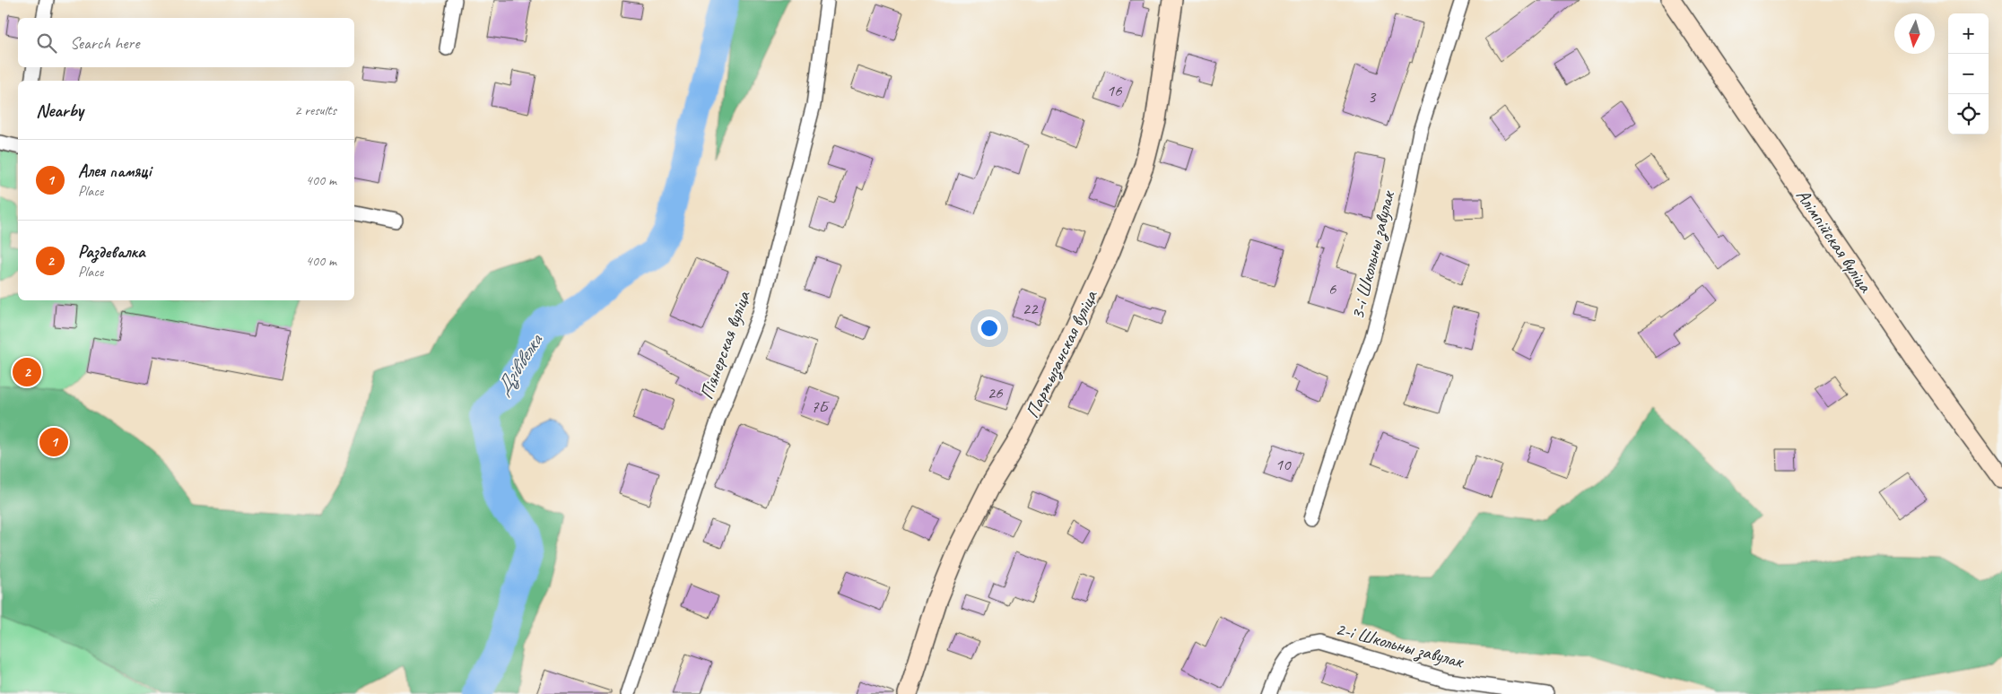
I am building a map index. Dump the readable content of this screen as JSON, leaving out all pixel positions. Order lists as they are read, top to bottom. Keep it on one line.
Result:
{"streets":{"street":["Алімпійская вуліца","3-і Школьны завулак","Піянерская вуліца","Партызанская вуліца","2-і Школьны завулак"]},"water":["Дзівівелка"],"house_numbers":["16","3","6","22","26","7Б","10"],"north":"bottom","page":{"map_buttons":["+","−"],"search":"Search here","heading":["Nearby","2 results"],"list":[{"mark":"1","name":"Алея памяці","note":"Place","value":"400 m"},{"mark":"2","name":"Раздевалка","note":"Place","value":"400 m"}],"pins":["2","1"]}}
